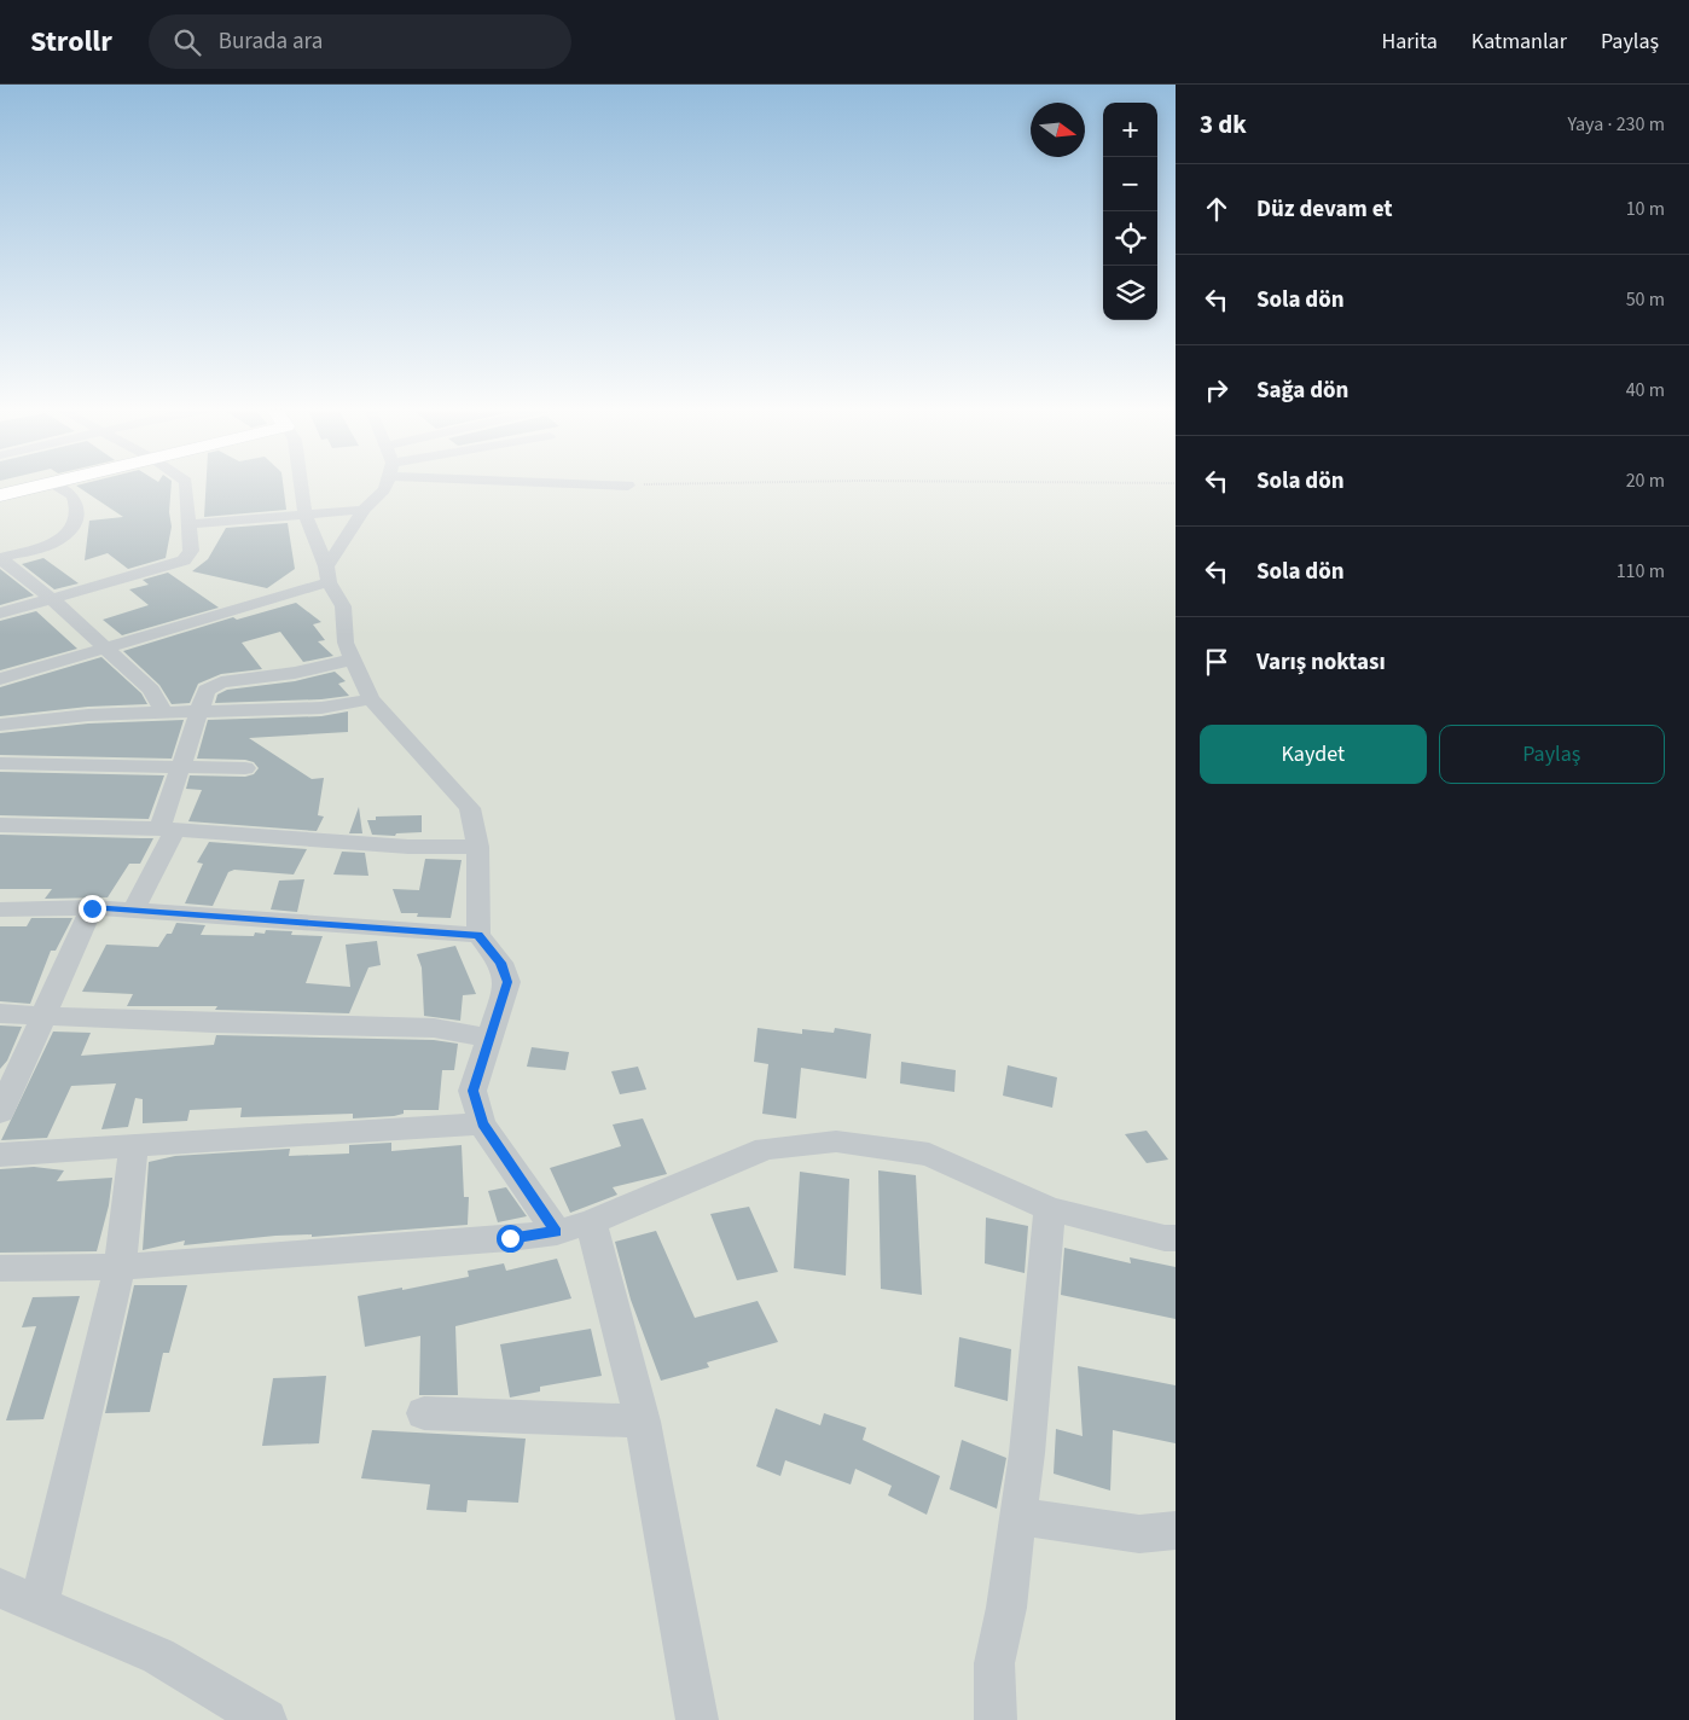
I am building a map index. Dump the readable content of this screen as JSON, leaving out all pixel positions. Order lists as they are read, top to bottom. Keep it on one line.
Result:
{"north":"right","page":{"header":"Strollr","search":"Burada ara","nav":["Harita","Katmanlar","Paylaş"],"heading":["3 dk","Yaya · 230 m"],"map_buttons":["+","−"],"list":[["Düz devam et","10 m"],["Sola dön","50 m"],["Sağa dön","40 m"],["Sola dön","20 m"],["Sola dön","110 m"],"Varış noktası"],"buttons":["Kaydet","Paylaş"]}}
